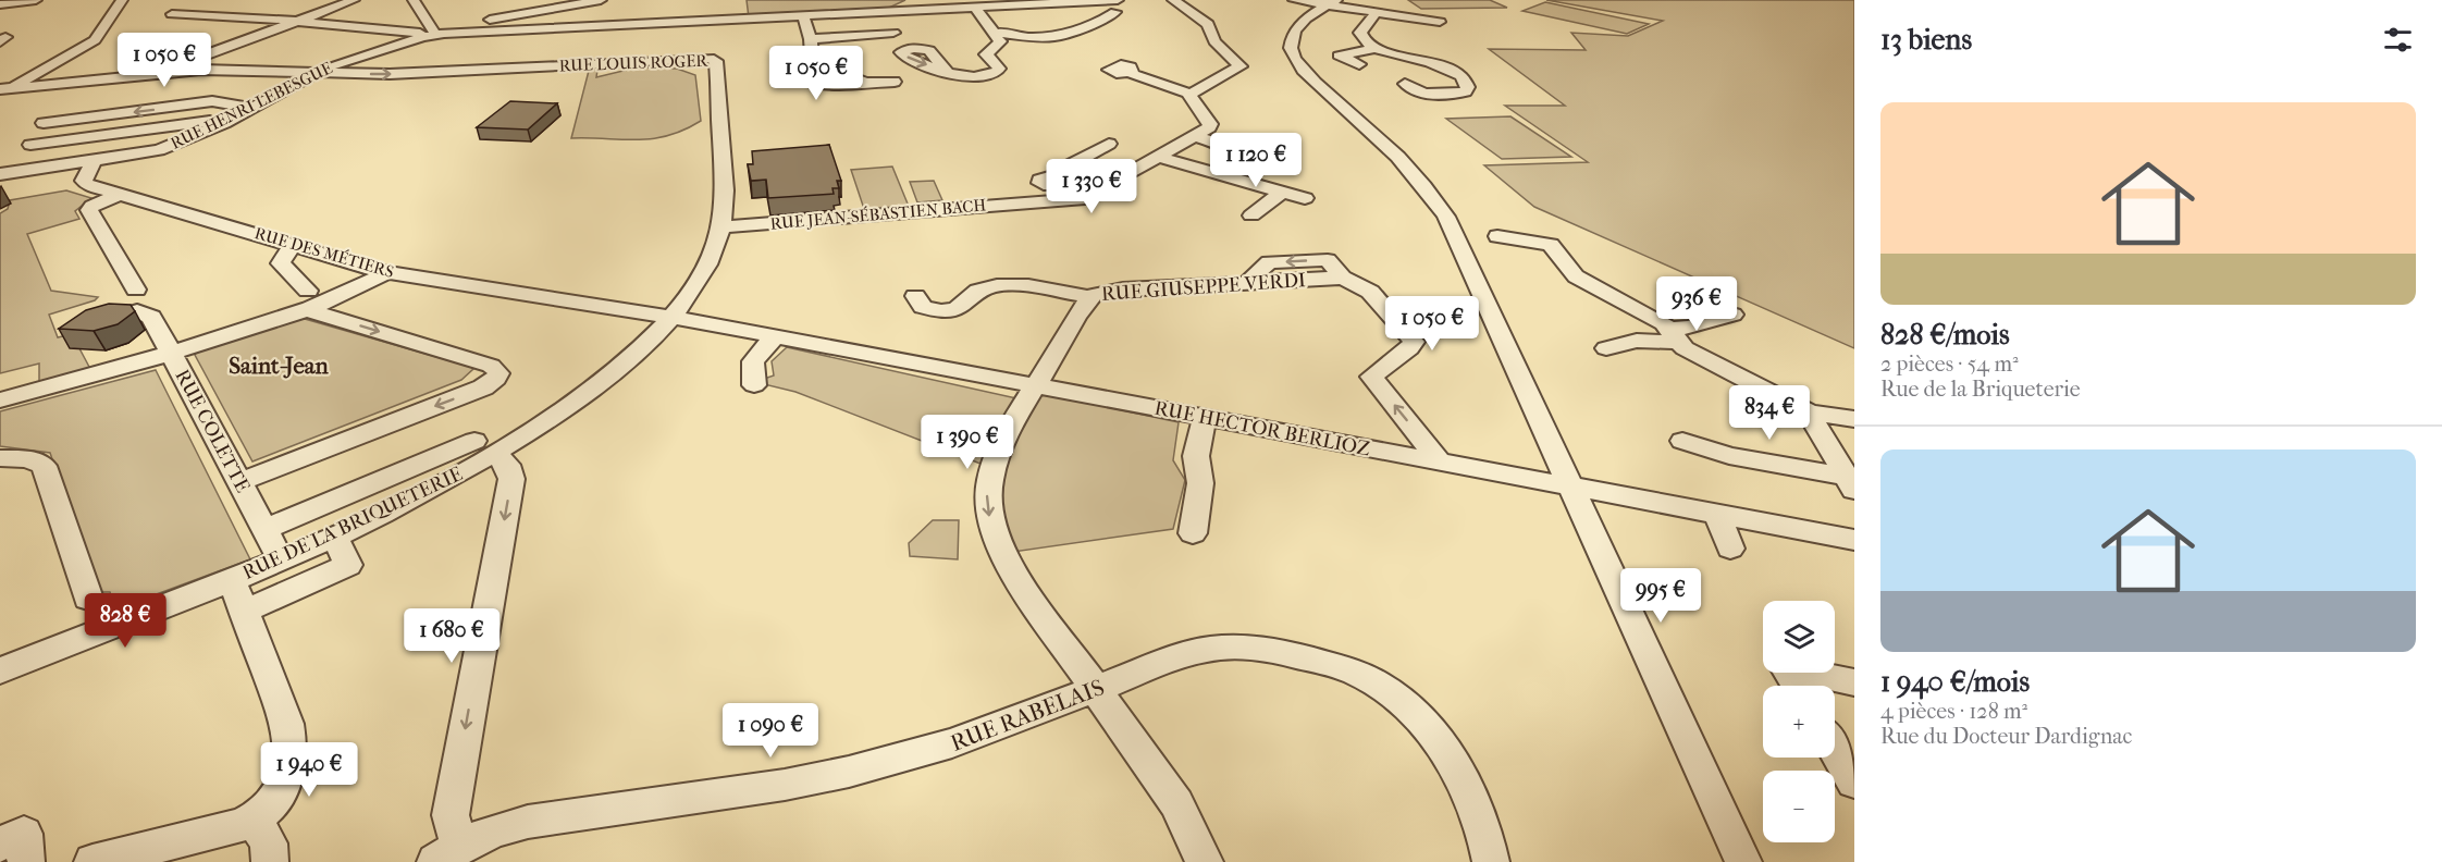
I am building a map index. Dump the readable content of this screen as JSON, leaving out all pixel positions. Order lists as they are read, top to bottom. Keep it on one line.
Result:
{"streets":{"street":["RUE LOUIS ROGER","RUE HENRI LEBESGUE","RUE JEAN-SÉBASTIEN BACH","RUE DES MÉTIERS","RUE GIUSEPPE VERDI","RUE HECTOR BERLIOZ","RUE COLETTE","RUE DE LA BRIQUETERIE","RUE RABELAIS"]},"crossings":[["RUE LOUIS ROGER","RUE HENRI LEBESGUE"],["RUE LOUIS ROGER","RUE JEAN-SÉBASTIEN BACH"],["RUE LOUIS ROGER","RUE DES MÉTIERS"],["RUE LOUIS ROGER","RUE HECTOR BERLIOZ"],["RUE LOUIS ROGER","RUE DE LA BRIQUETERIE"],["RUE HENRI LEBESGUE","RUE DES MÉTIERS"],["RUE DES MÉTIERS","RUE HECTOR BERLIOZ"],["RUE DES MÉTIERS","RUE COLETTE"],["RUE DES MÉTIERS","RUE DE LA BRIQUETERIE"],["RUE GIUSEPPE VERDI","RUE HECTOR BERLIOZ"],["RUE GIUSEPPE VERDI","RUE RABELAIS"],["RUE HECTOR BERLIOZ","RUE DE LA BRIQUETERIE"],["RUE COLETTE","RUE DE LA BRIQUETERIE"]],"districts":["Saint-Jean"],"page":{"heading":"13 biens","price":["1 050 €","1 050 €","1 120 €","1 330 €","936 €","1 050 €","834 €","1 390 €","995 €","828 €","1 680 €","1 090 €","1 940 €"],"list":[{"name":"828 €/mois","note":"2 pièces · 54 m² · Rue de la Briqueterie"},{"name":"1 940 €/mois","note":"4 pièces · 128 m² · Rue du Docteur Dardignac"}],"map_buttons":["+","−"]}}
